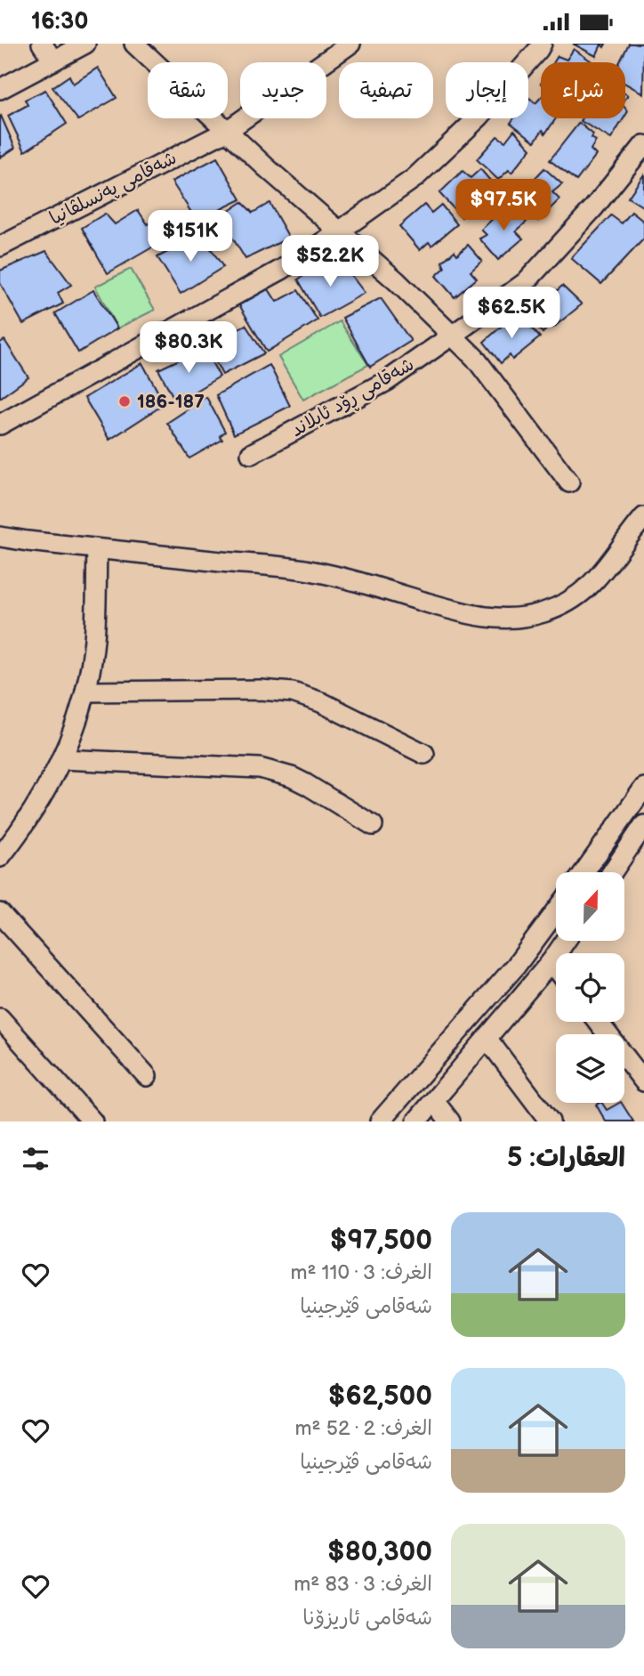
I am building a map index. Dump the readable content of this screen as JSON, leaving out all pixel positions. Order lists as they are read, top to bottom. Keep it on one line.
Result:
{"streets":{"street":["شەقامی پەنسلڤانیا","شەقامی ڕۆد ئایلاند"]},"places":["186-187"],"north":"top","page":{"status":"16:30","chip":["شراء","إيجار","تصفية","جديد","شقة"],"price":["$97.5K","$151K","$52.2K","$62.5K","$80.3K"],"heading":"العقارات: 5","list":[{"name":"$97,500","note":"الغرف: 3 · 110 m² · شەقامی ڤێرجینیا"},{"name":"$62,500","note":"الغرف: 2 · 52 m² · شەقامی ڤێرجینیا"},{"name":"$80,300","note":"الغرف: 3 · 83 m² · شەقامی ئاریزۆنا"}]}}
